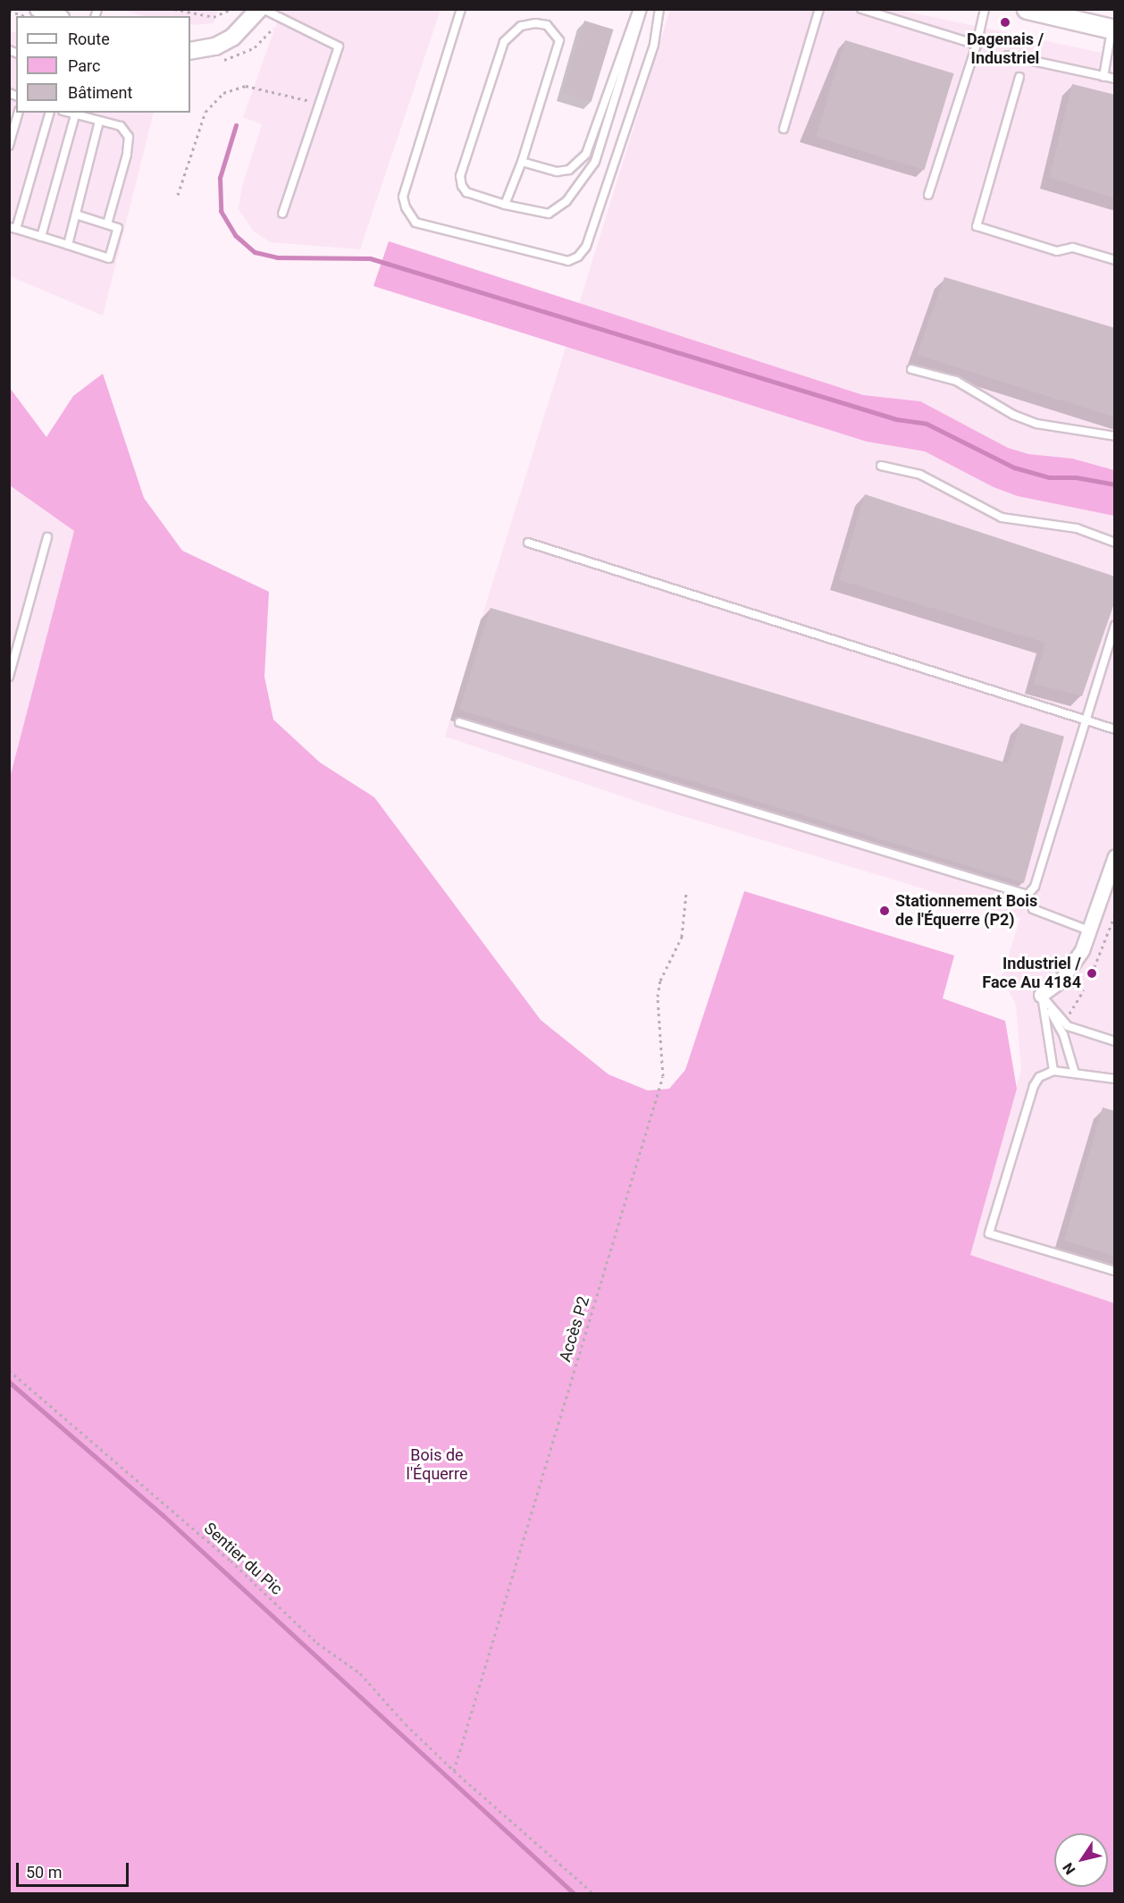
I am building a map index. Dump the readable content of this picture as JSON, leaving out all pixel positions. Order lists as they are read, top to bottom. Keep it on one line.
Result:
{"streets":{"path":["Accès P2","Sentier du Pic"]},"crossings":[["Accès P2","Sentier du Pic"]],"parks":["Bois de l'Équerre"],"places":["Dagenais / Industriel","Stationnement Bois de l'Équerre (P2)","Industriel / Face Au 4184"],"legend":["Route","Parc","Bâtiment"],"scale_bar":"50 m","north":"bottom left"}
